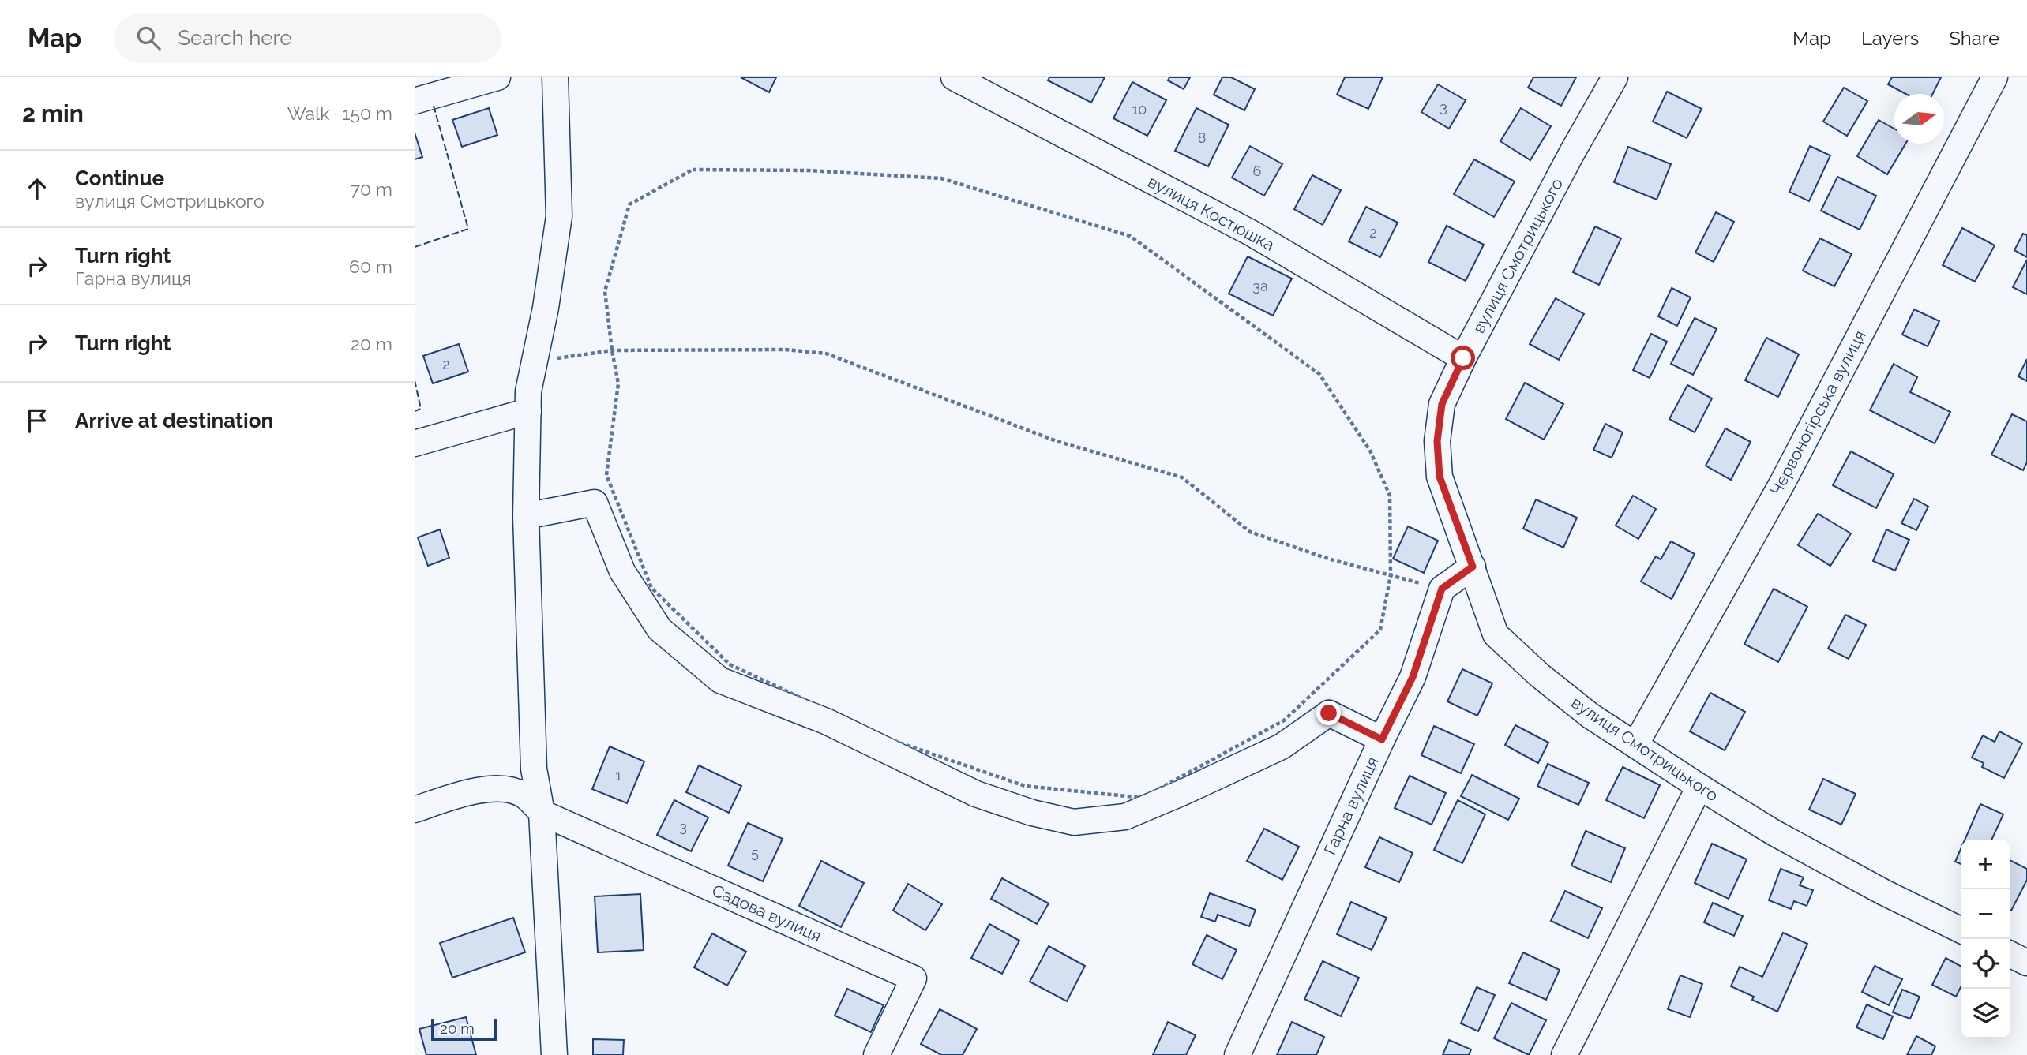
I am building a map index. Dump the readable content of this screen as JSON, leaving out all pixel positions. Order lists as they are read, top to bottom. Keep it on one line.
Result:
{"streets":{"street":["вулиця Костюшка","вулиця Смотрицького","Червоногірська вулиця","Гарна вулиця","Садова вулиця"]},"crossings":[["вулиця Костюшка","вулиця Смотрицького"],["вулиця Смотрицького","Червоногірська вулиця"]],"house_numbers":["3","10","8","6","2","3а","2","1","3","5"],"scale_bar":"20 m","north":"right","page":{"header":"Map","search":"Search here","nav":["Map","Layers","Share"],"heading":["2 min","Walk · 150 m"],"list":[["Continue","вулиця Смотрицького","70 m"],["Turn right","Гарна вулиця","60 m"],["Turn right","20 m"],"Arrive at destination"],"map_buttons":["+","−"],"scale":"20 m"}}
